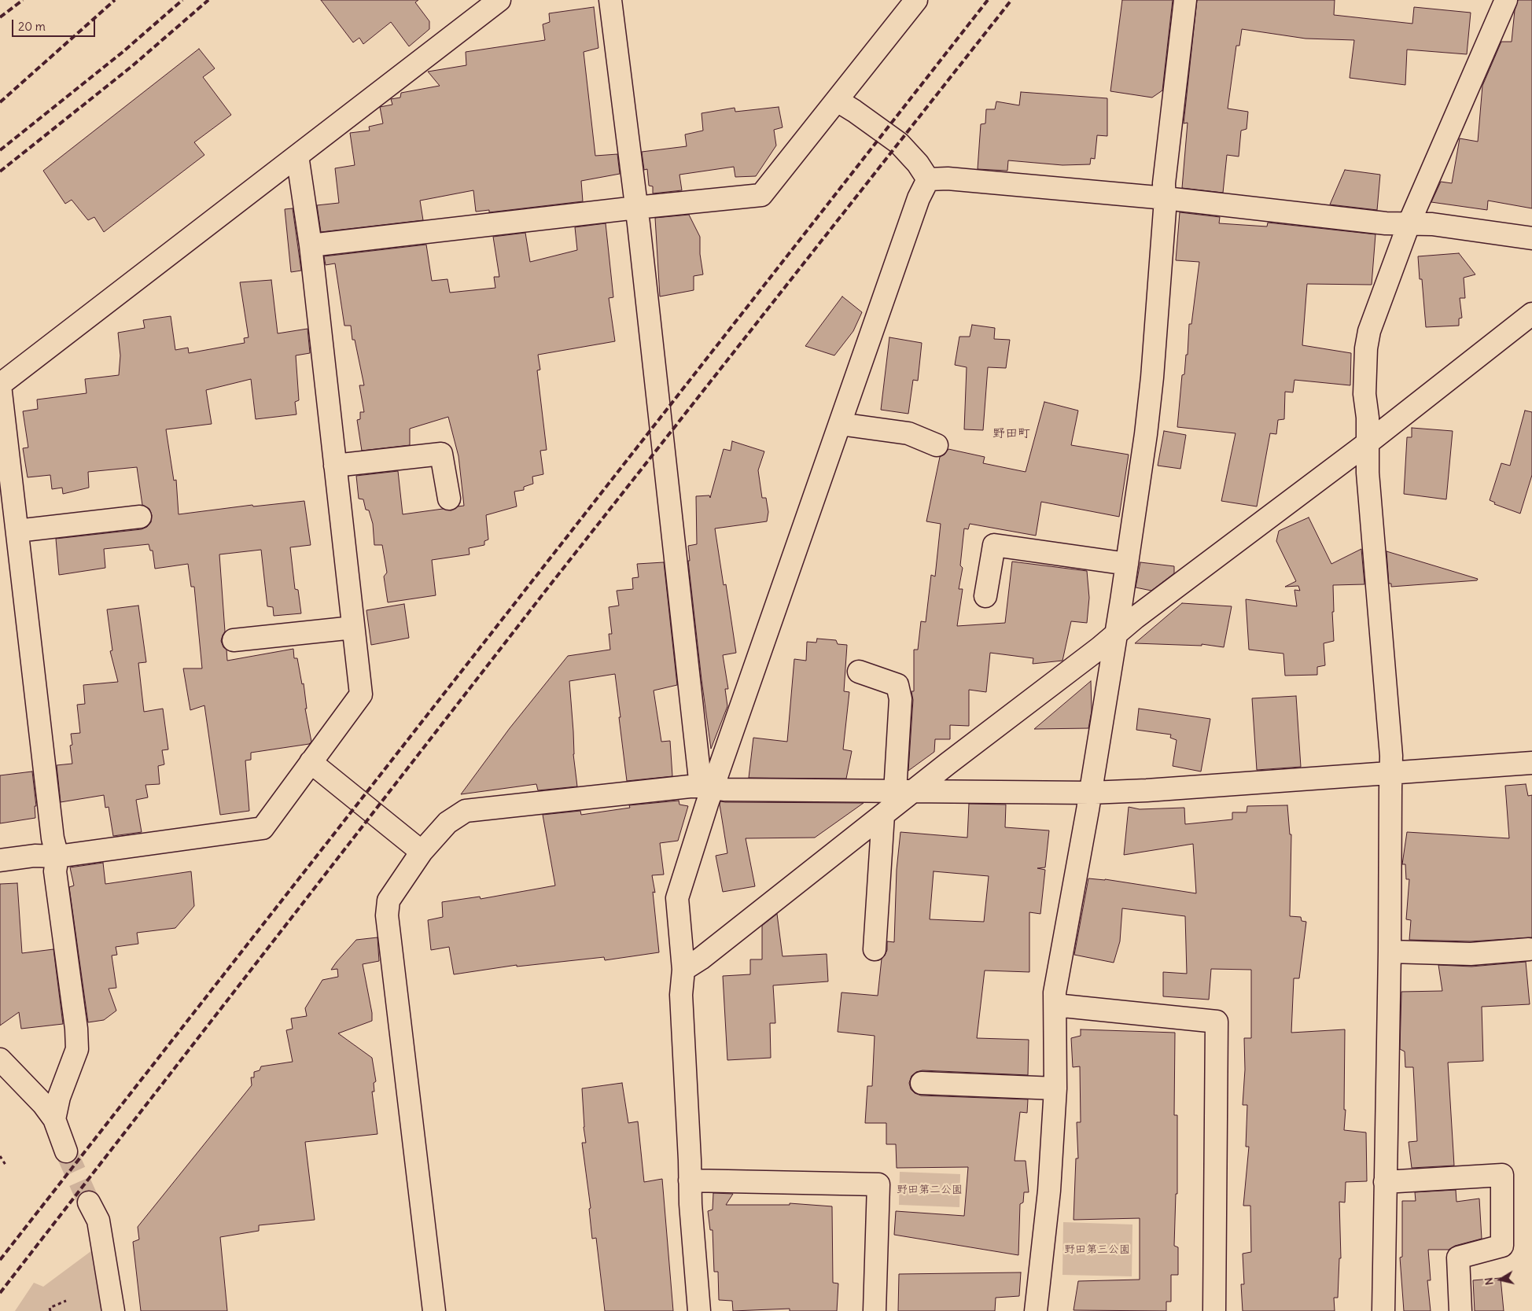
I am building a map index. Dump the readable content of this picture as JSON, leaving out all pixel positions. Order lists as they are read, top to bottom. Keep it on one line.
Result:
{"districts":["野田町"],"parks":["野田第二公園","野田第三公園"],"scale_bar":"20 m","north":"left"}
